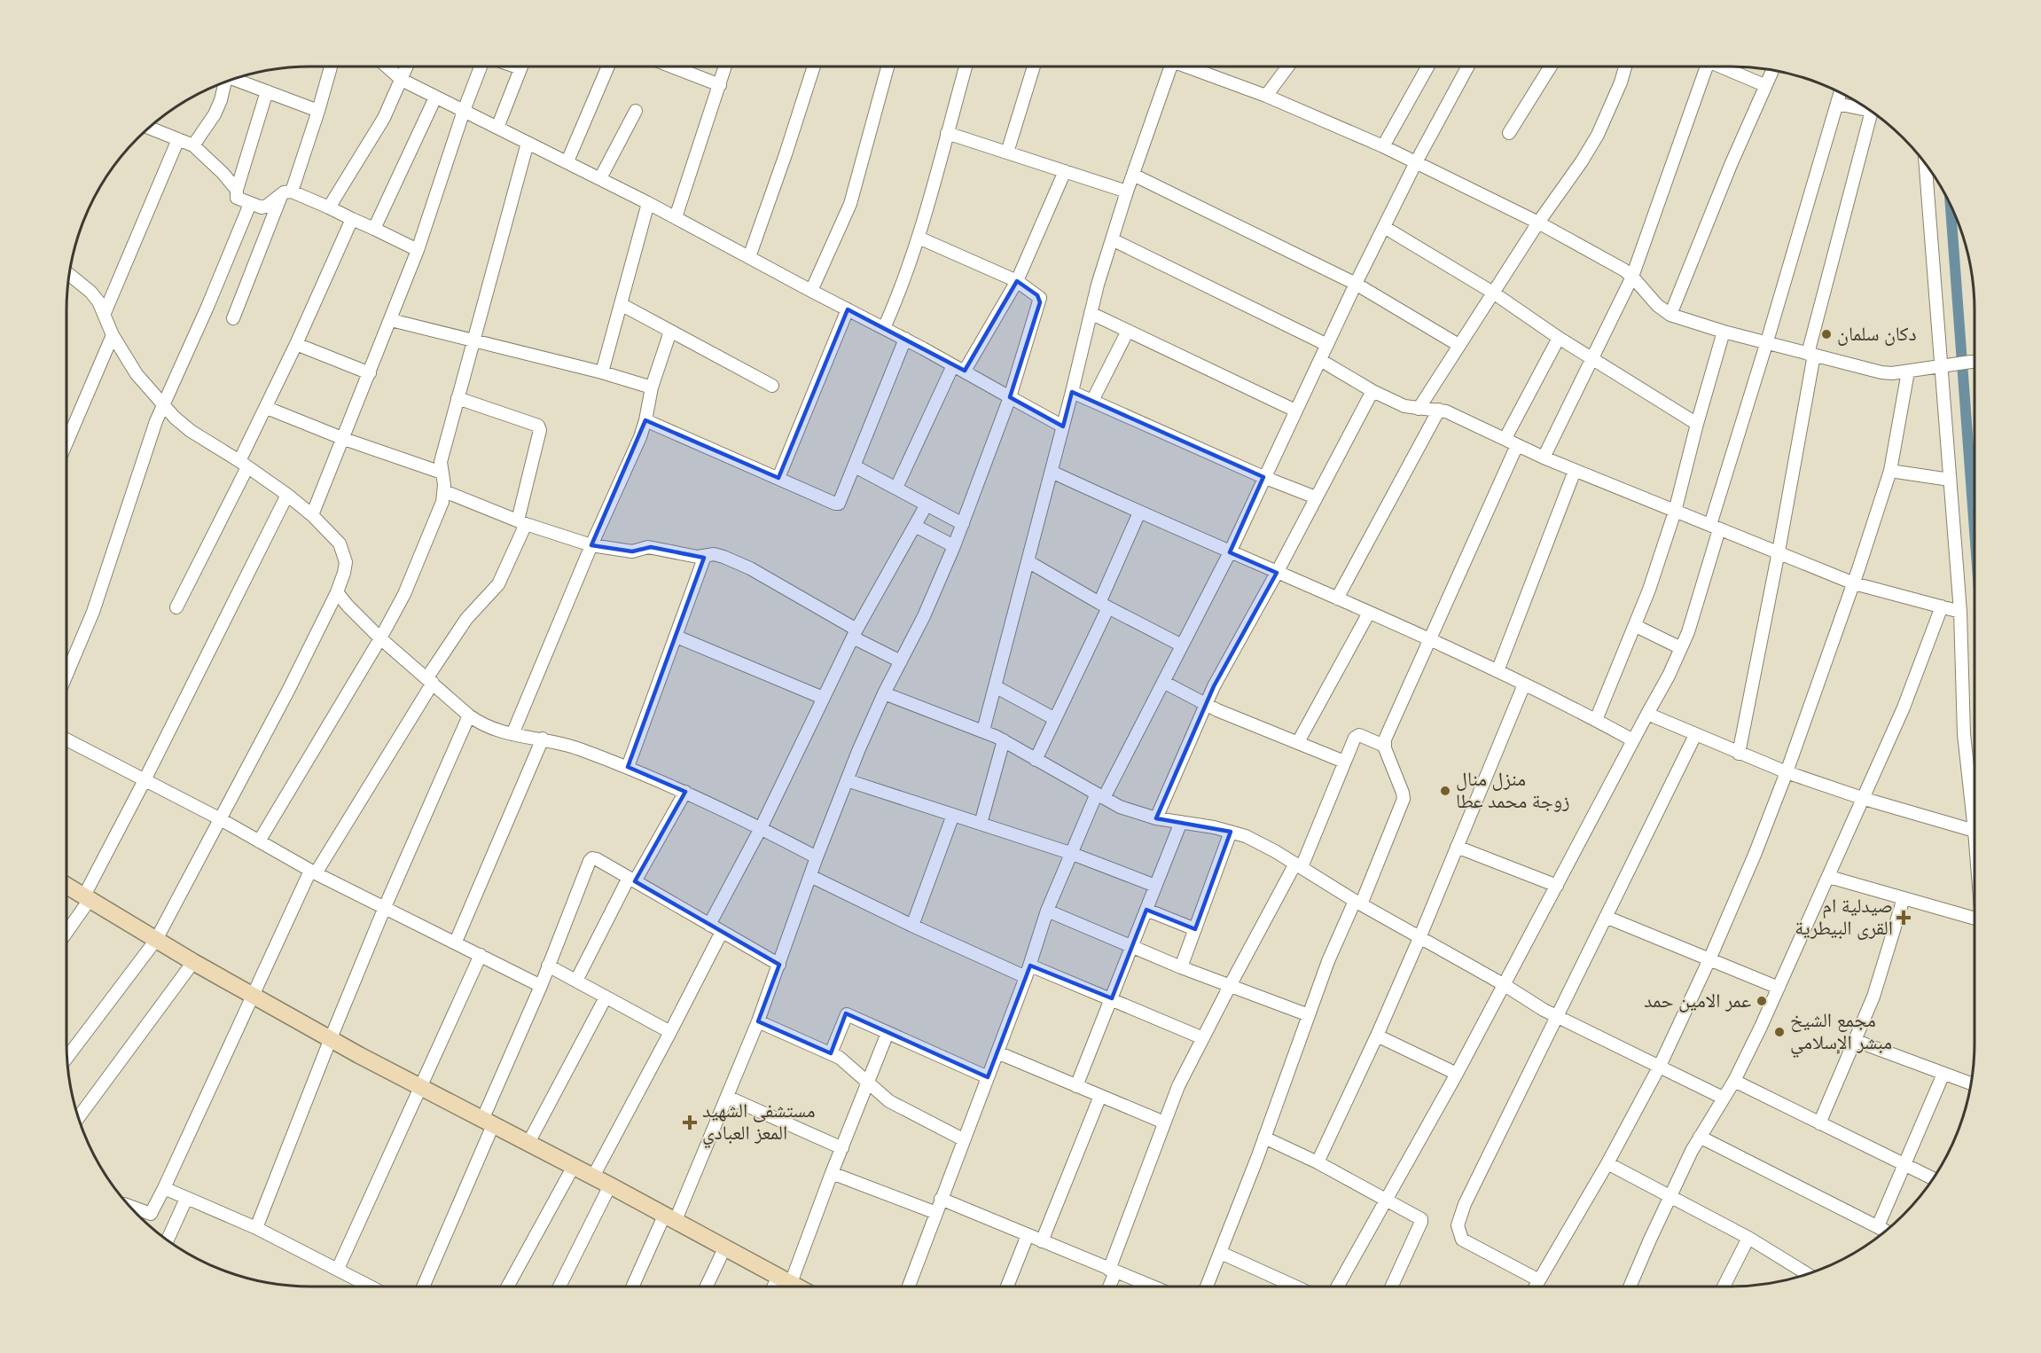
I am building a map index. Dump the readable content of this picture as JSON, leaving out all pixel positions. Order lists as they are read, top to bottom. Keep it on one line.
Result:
{"places":{"other":["دكان سلمان","منزل منال زوجة محمد عطا","عمر الامين حمد","مجمع الشيخ مبشر الإسلامي"],"health":["صيدلية ام القرى البيطرية","مستشفى الشهيد المعز العبادي"]}}
